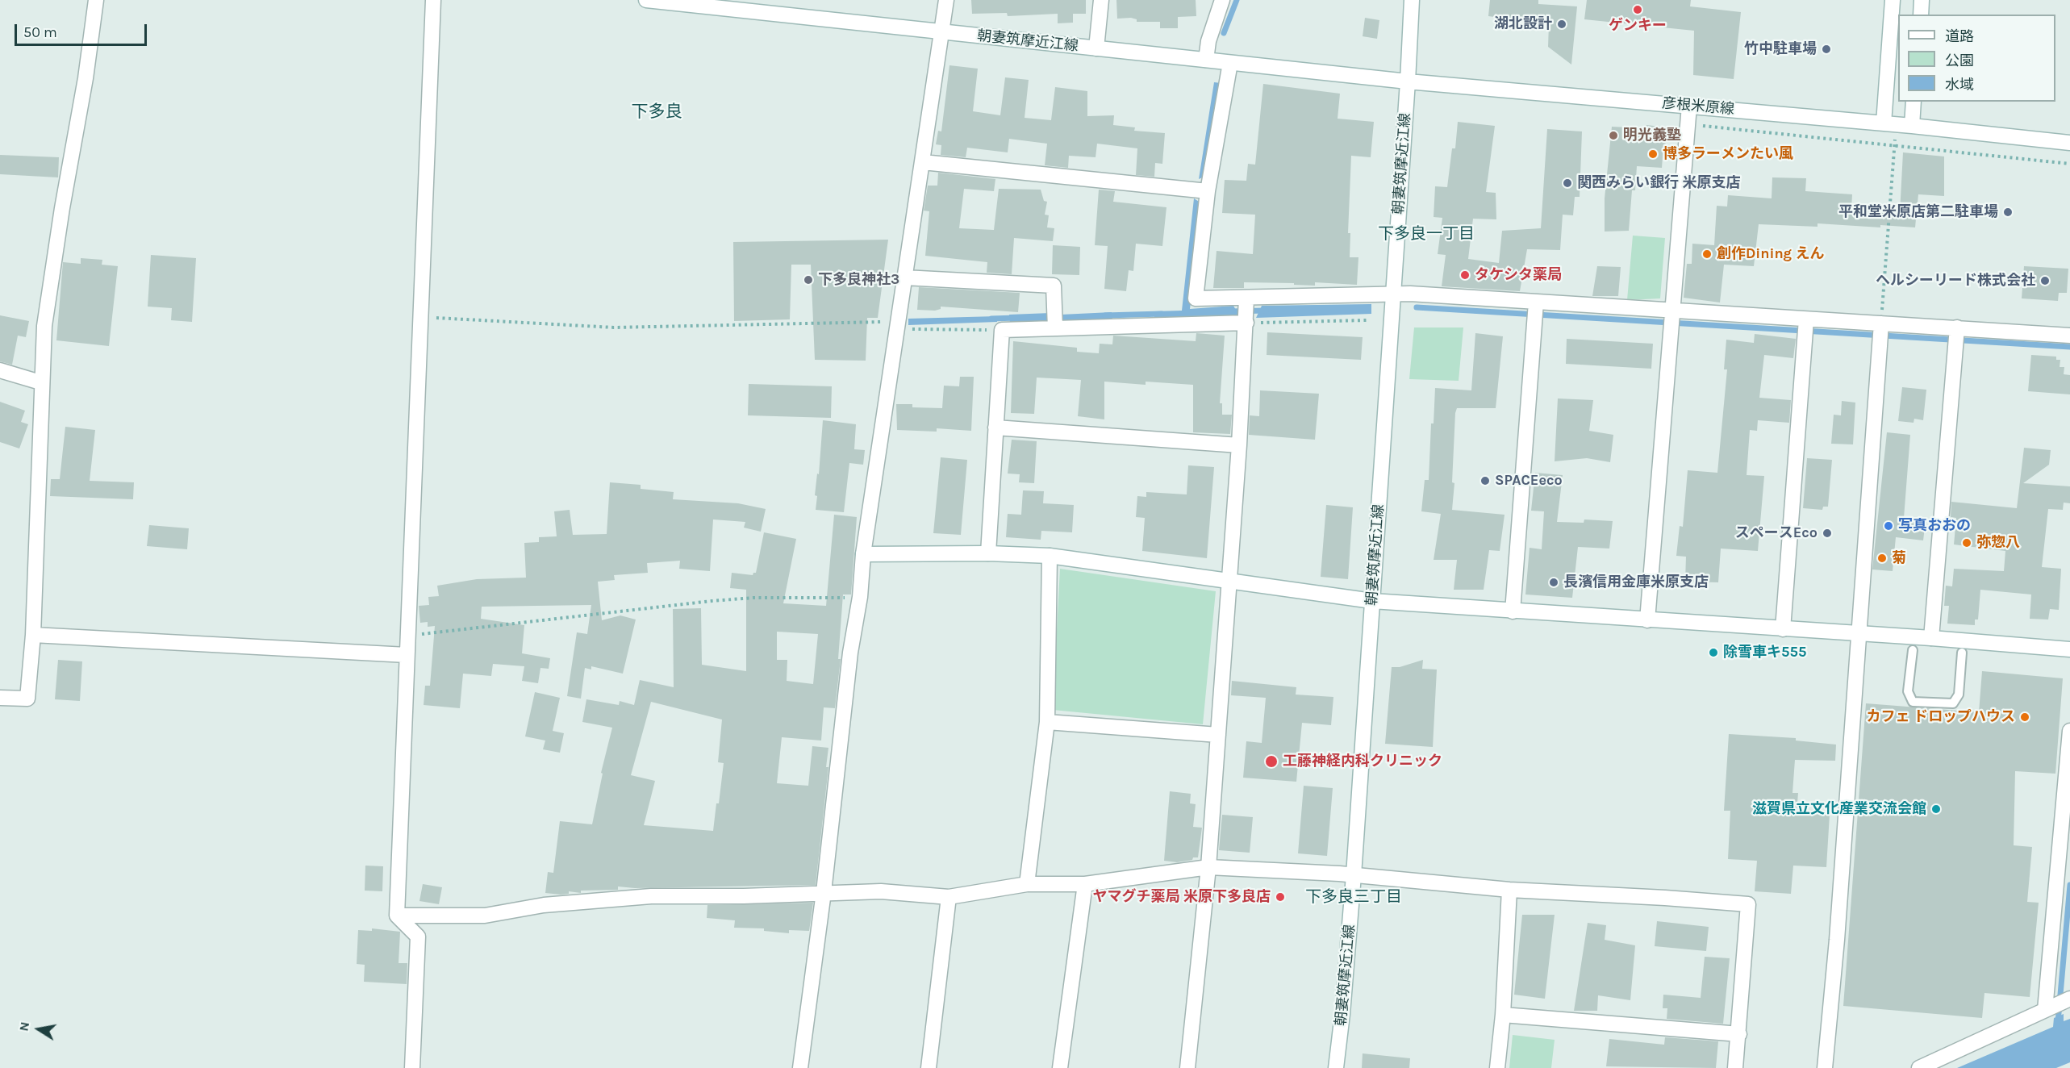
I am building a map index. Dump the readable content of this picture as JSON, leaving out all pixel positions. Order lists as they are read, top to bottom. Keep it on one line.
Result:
{"streets":{"street":["朝妻筑摩近江線","彦根米原線"]},"crossings":[["朝妻筑摩近江線","彦根米原線"]],"districts":["下多良","下多良一丁目","下多良三丁目"],"places":["ゲンキー","湖北設計","竹中駐車場","明光義塾","博多ラーメンたい風","関西みらい銀行 米原支店","平和堂米原店第二駐車場","創作Dining えん","タケシタ薬局","下多良神社3","ヘルシーリード株式会社","SPACEeco","写真おおの","スペースEco","弥惣八","菊","長濱信用金庫米原支店","除雪車キ555","カフェ ドロップハウス","工藤神経内科クリニック","滋賀県立文化産業交流会館","ヤマグチ薬局 米原下多良店"],"legend":["道路","公園","水域"],"scale_bar":"50 m","north":"left"}
